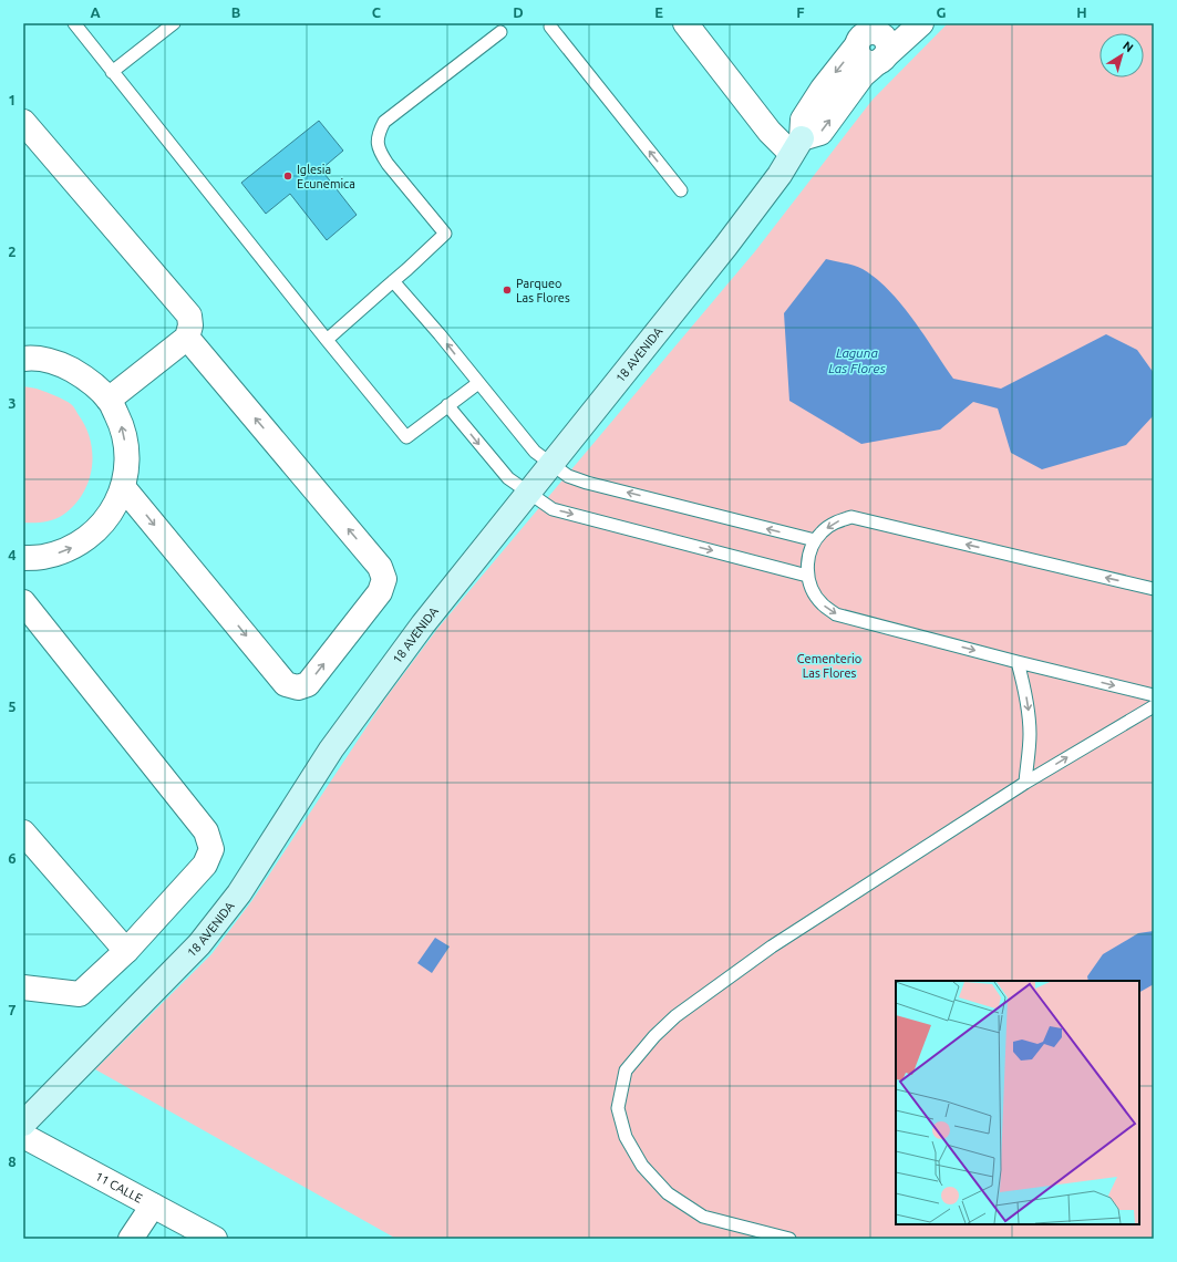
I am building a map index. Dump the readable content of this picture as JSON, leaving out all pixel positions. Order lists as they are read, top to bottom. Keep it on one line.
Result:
{"streets":{"street":["18 AVENIDA","11 CALLE"]},"water":["Laguna Las Flores"],"parks":["Cementerio Las Flores"],"places":["Iglesia Ecunemica","Parqueo Las Flores"],"north":"top right","grid":{"columns":["A","B","C","D","E","F","G","H"],"rows":["1","2","3","4","5","6","7","8"]}}
